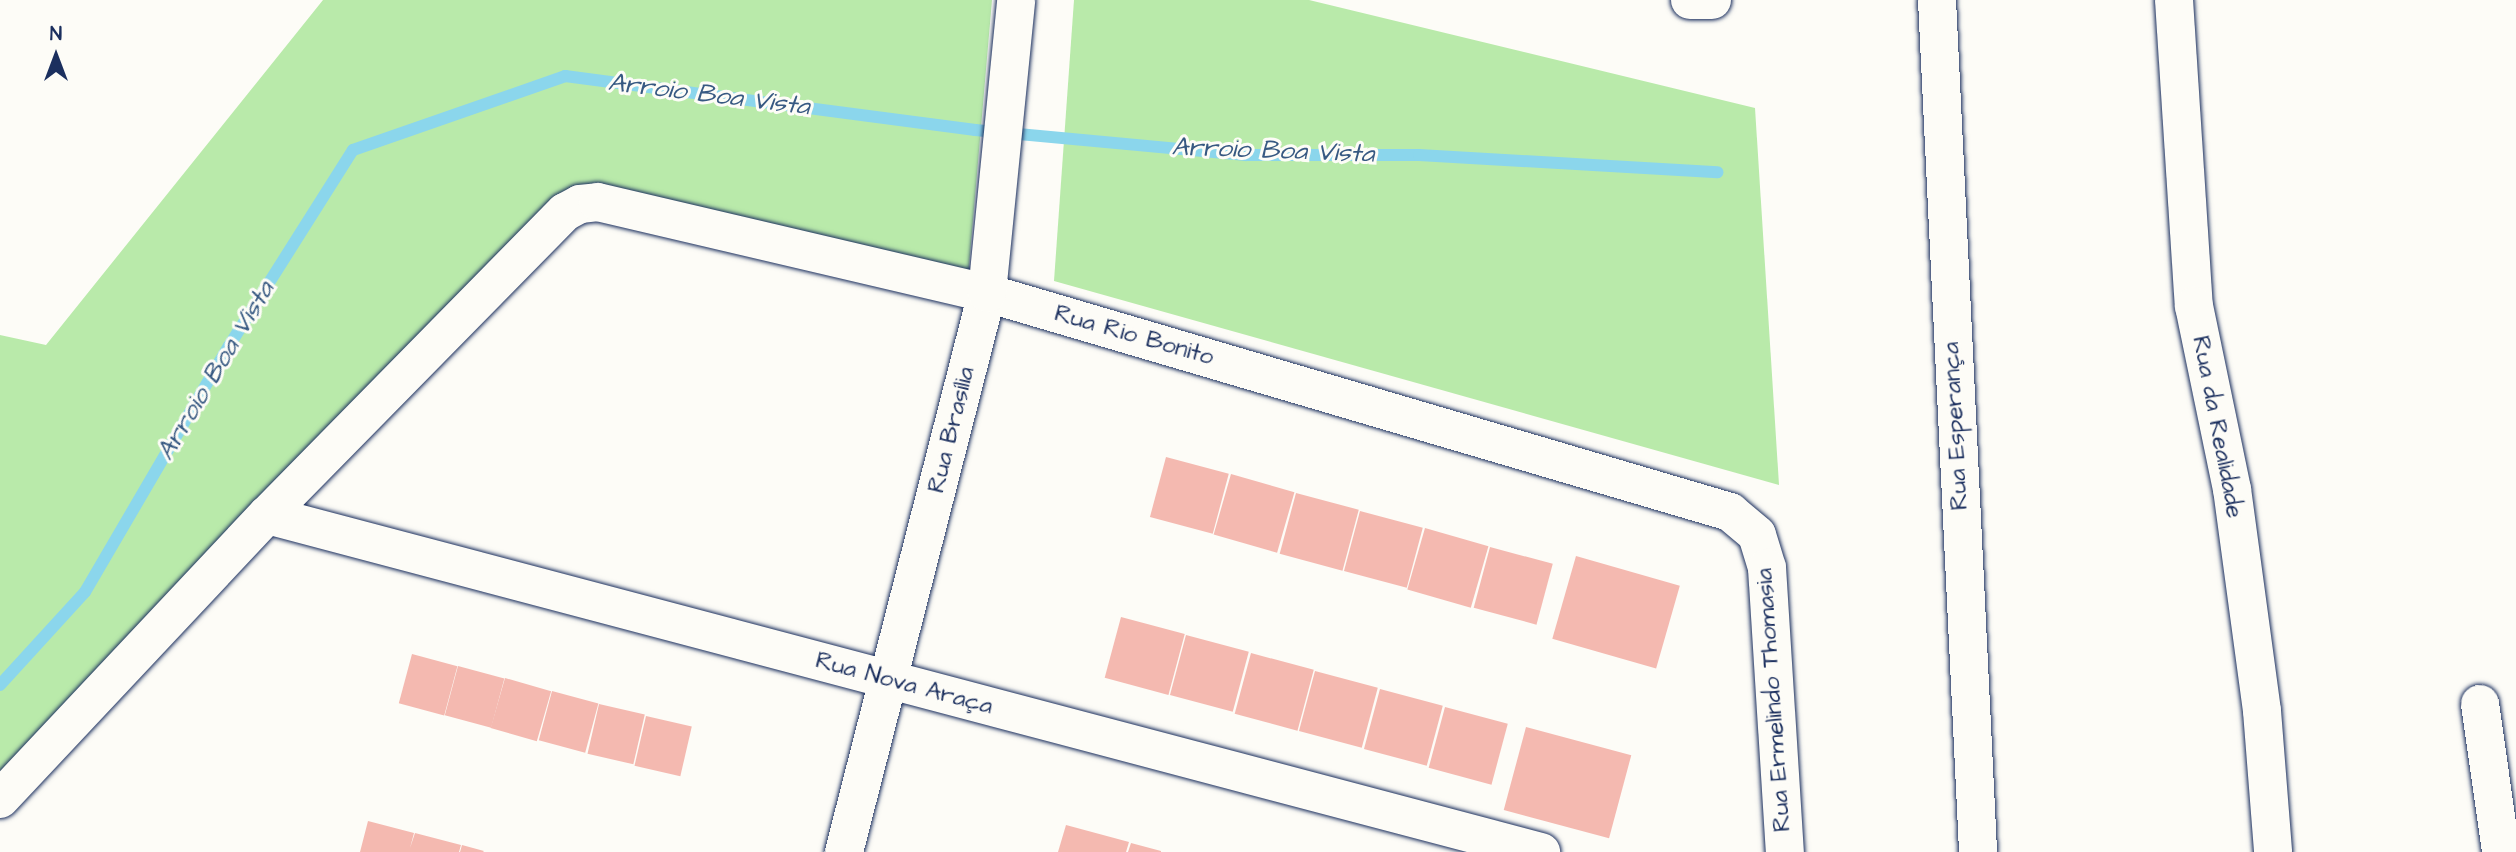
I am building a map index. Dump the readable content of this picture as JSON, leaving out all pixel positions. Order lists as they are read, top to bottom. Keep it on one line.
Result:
{"streets":{"street":["Rua Rio Bonito","Rua Esperança","Rua da Realidade","Rua Brasília","Rua Nova Araça","Rua Ermelindo Thomasia"]},"crossings":[["Rua Rio Bonito","Rua Brasília"],["Rua Rio Bonito","Rua Nova Araça"],["Rua Rio Bonito","Rua Ermelindo Thomasia"],["Rua Brasília","Rua Nova Araça"]],"water":["Arroio Boa Vista"],"north":"top"}
